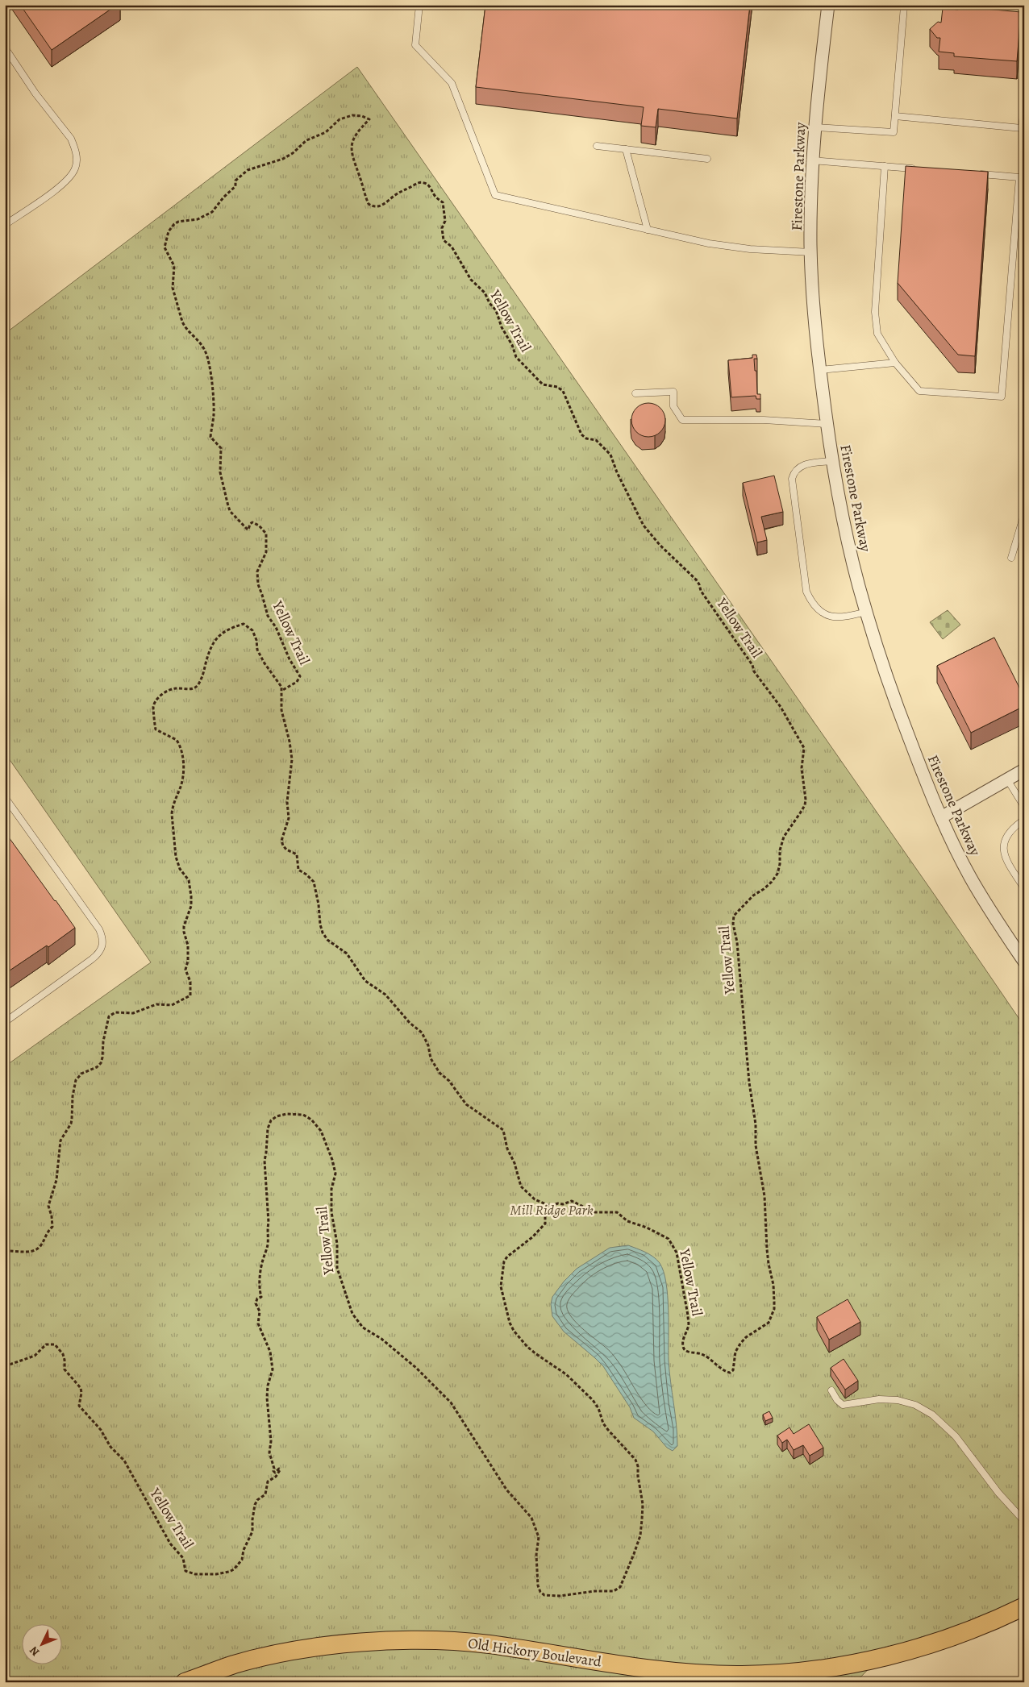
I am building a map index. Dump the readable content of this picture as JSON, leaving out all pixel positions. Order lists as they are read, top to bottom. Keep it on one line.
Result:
{"streets":{"main road":["Old Hickory Boulevard"],"street":["Firestone Parkway"],"path":["Yellow Trail"]},"parks":["Mill Ridge Park"],"north":"bottom left"}
